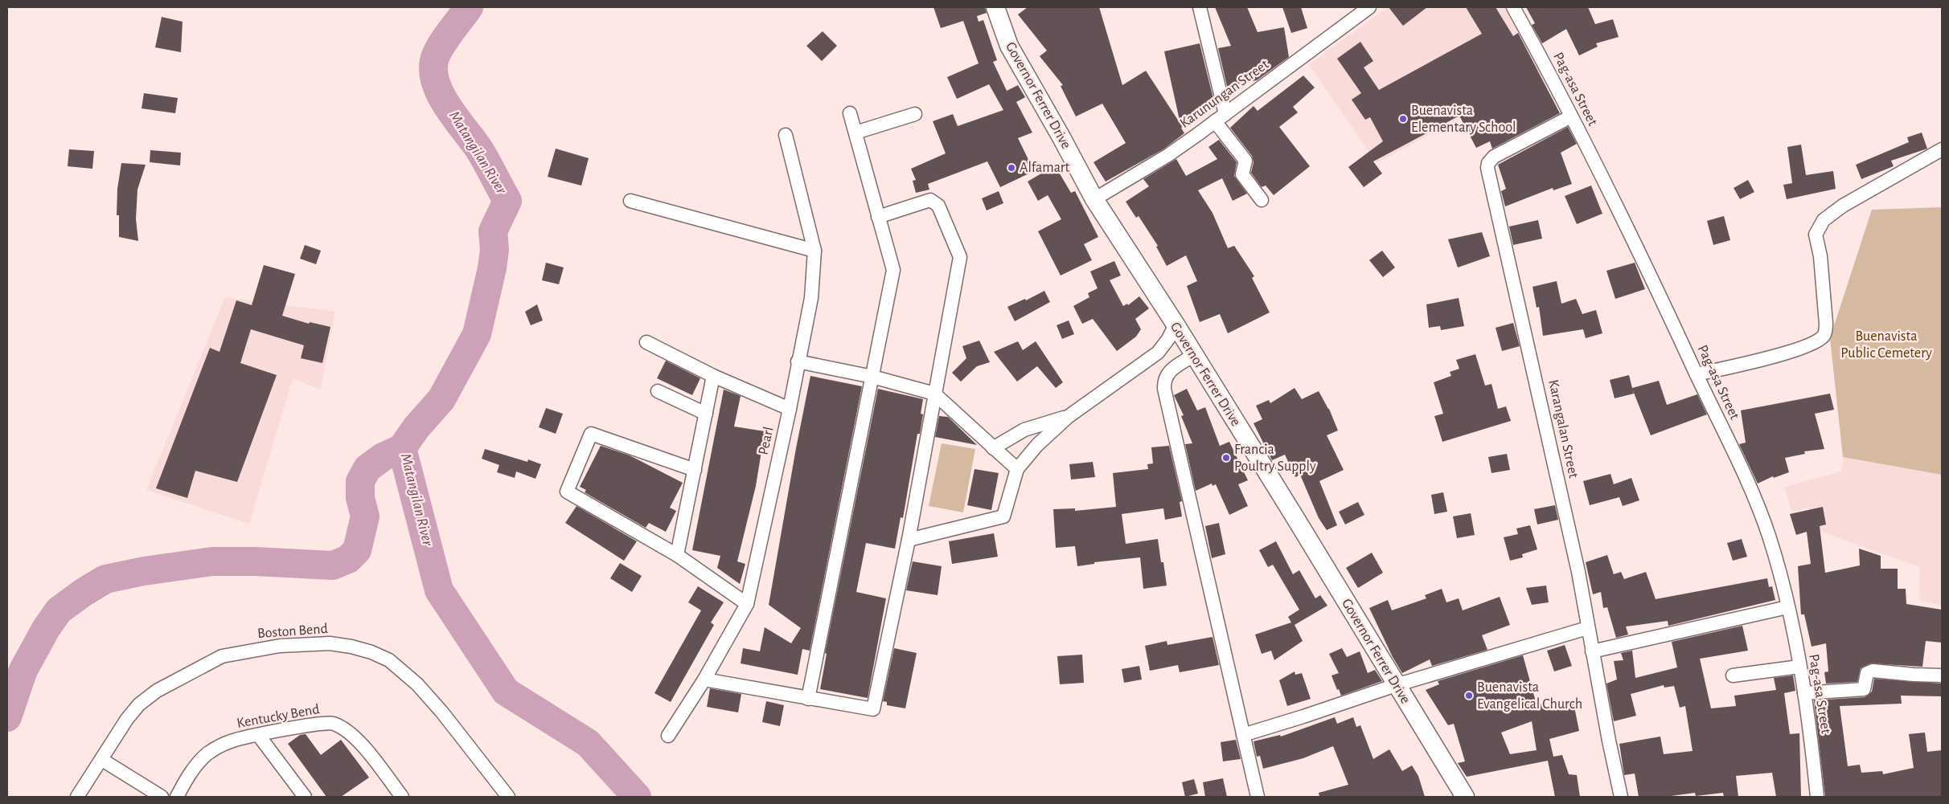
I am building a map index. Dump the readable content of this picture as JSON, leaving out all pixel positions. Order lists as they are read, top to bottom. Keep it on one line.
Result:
{"streets":{"main road":["Governor Ferrer Drive"],"street":["Pag-asa Street","Karunungan Street","Karangalan Street","Pearl","Boston Bend","Kentucky Bend"]},"crossings":[["Pag-asa Street","Karangalan Street"],["Karunungan Street","Governor Ferrer Drive"]],"water":["Matangilan River"],"parks":["Buenavista Public Cemetery"],"places":["Buenavista Elementary School","Alfamart","Francia Poultry Supply","Buenavista Evangelical Church"]}
